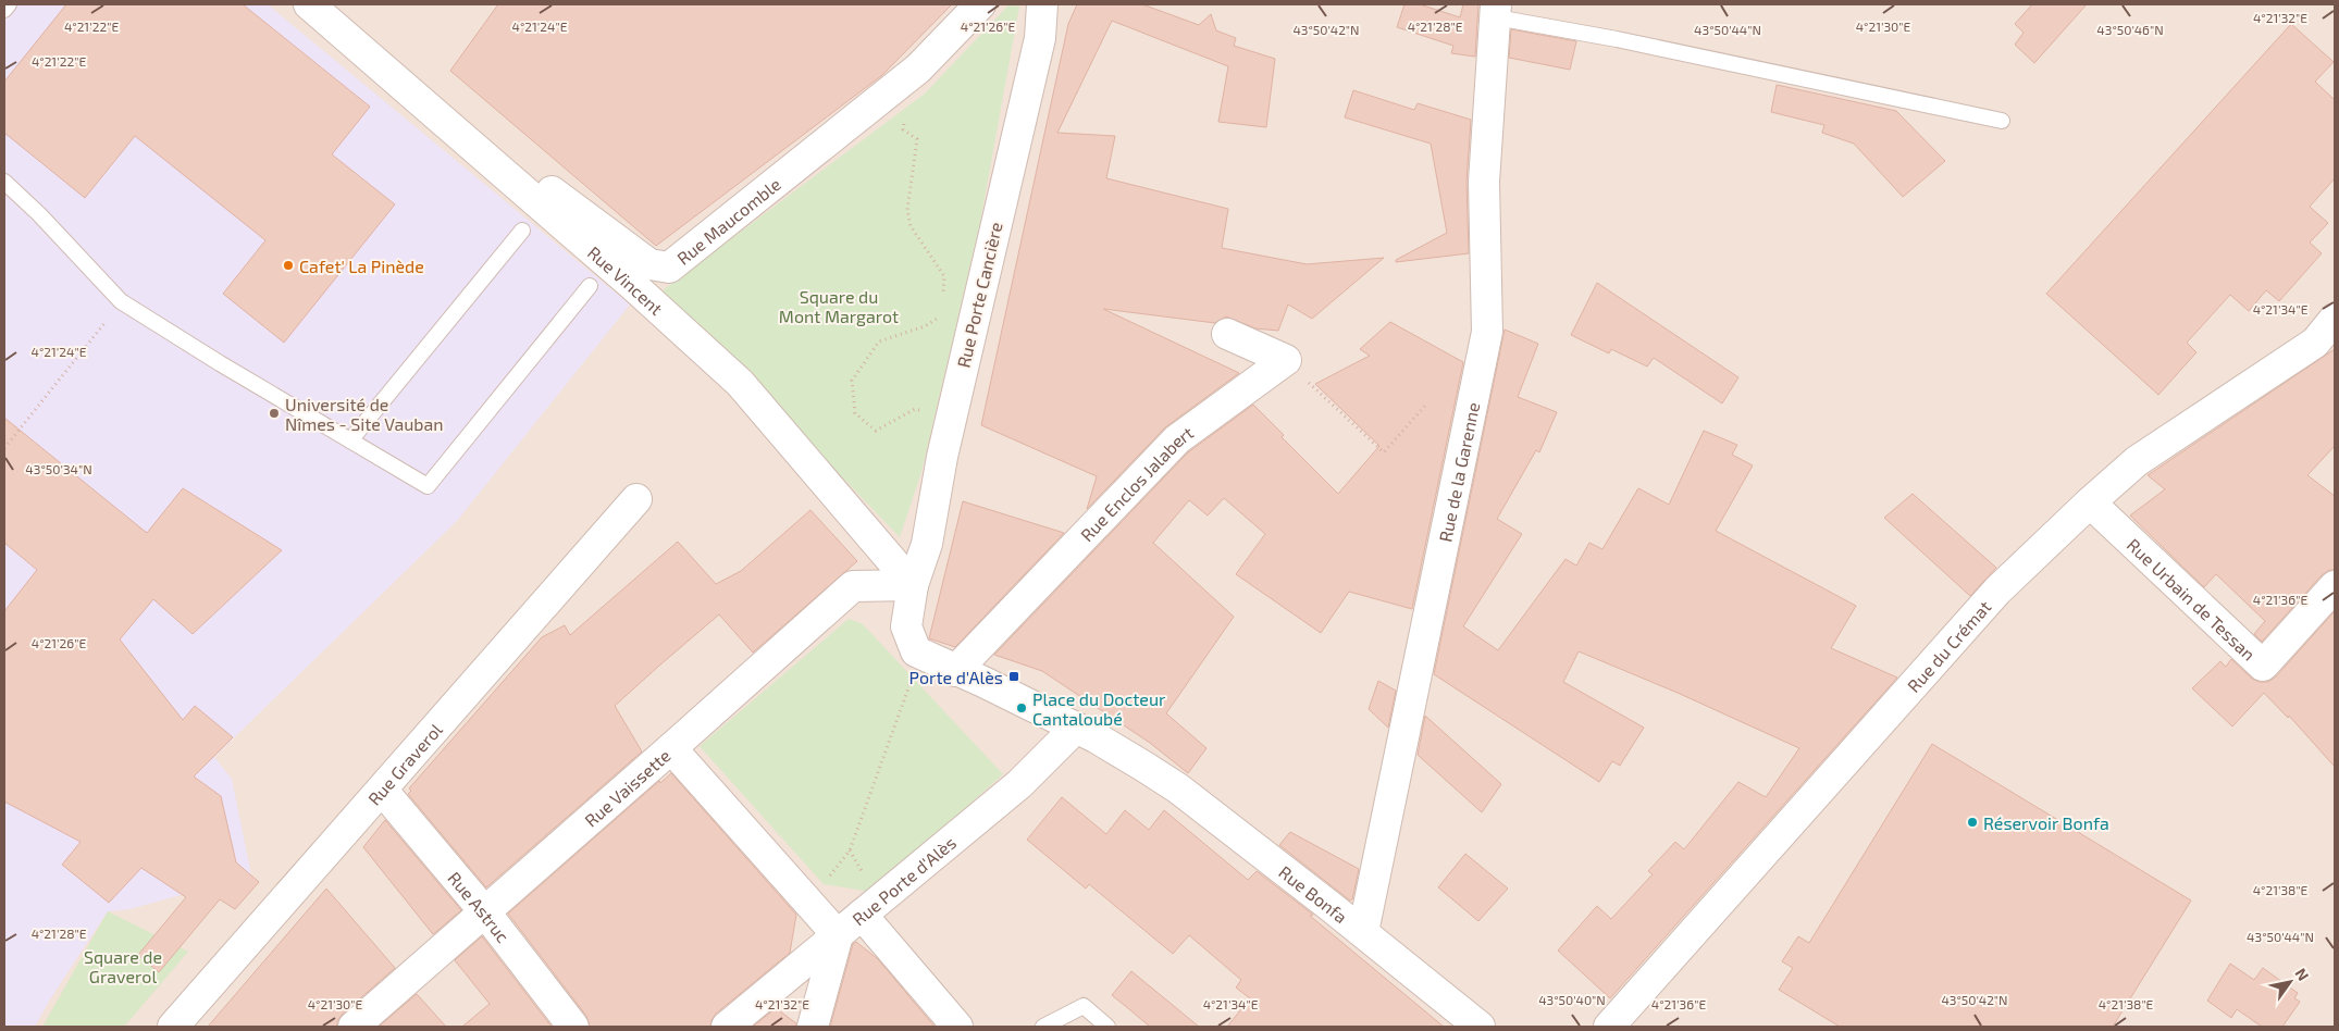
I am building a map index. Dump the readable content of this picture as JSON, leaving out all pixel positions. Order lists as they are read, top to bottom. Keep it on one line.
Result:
{"streets":{"street":["Rue Maucomble","Rue Vincent","Rue Porte Cancière","Rue de la Garenne","Rue Enclos Jalabert","Rue Urbain de Tessan","Rue du Crémat","Rue Graverol","Rue Vaissette","Rue Porte d'Alès","Rue Bonfa","Rue Astruc"]},"crossings":[["Rue Maucomble","Rue Vincent"],["Rue Vincent","Rue Porte Cancière"],["Rue Vincent","Rue Vaissette"],["Rue Porte Cancière","Rue Vaissette"],["Rue de la Garenne","Rue Bonfa"],["Rue Urbain de Tessan","Rue du Crémat"],["Rue Graverol","Rue Astruc"],["Rue Vaissette","Rue Astruc"],["Rue Porte d'Alès","Rue Bonfa"]],"parks":["Square du Mont Margarot","Square de Graverol"],"places":{"other":["Cafet' La Pinède","Université de Nîmes - Site Vauban","Place du Docteur Cantaloubé","Réservoir Bonfa"],"transit":["Porte d'Alès"]},"north":"top right","coordinates":["4°21'32\"E","4°21'24\"E","4°21'26\"E","4°21'28\"E","4°21'30\"E","4°21'22\"E","43°50'42\"N","43°50'44\"N","43°50'46\"N","4°21'34\"E","43°50'34\"N","4°21'36\"E","4°21'38\"E","43°50'40\"N"]}
